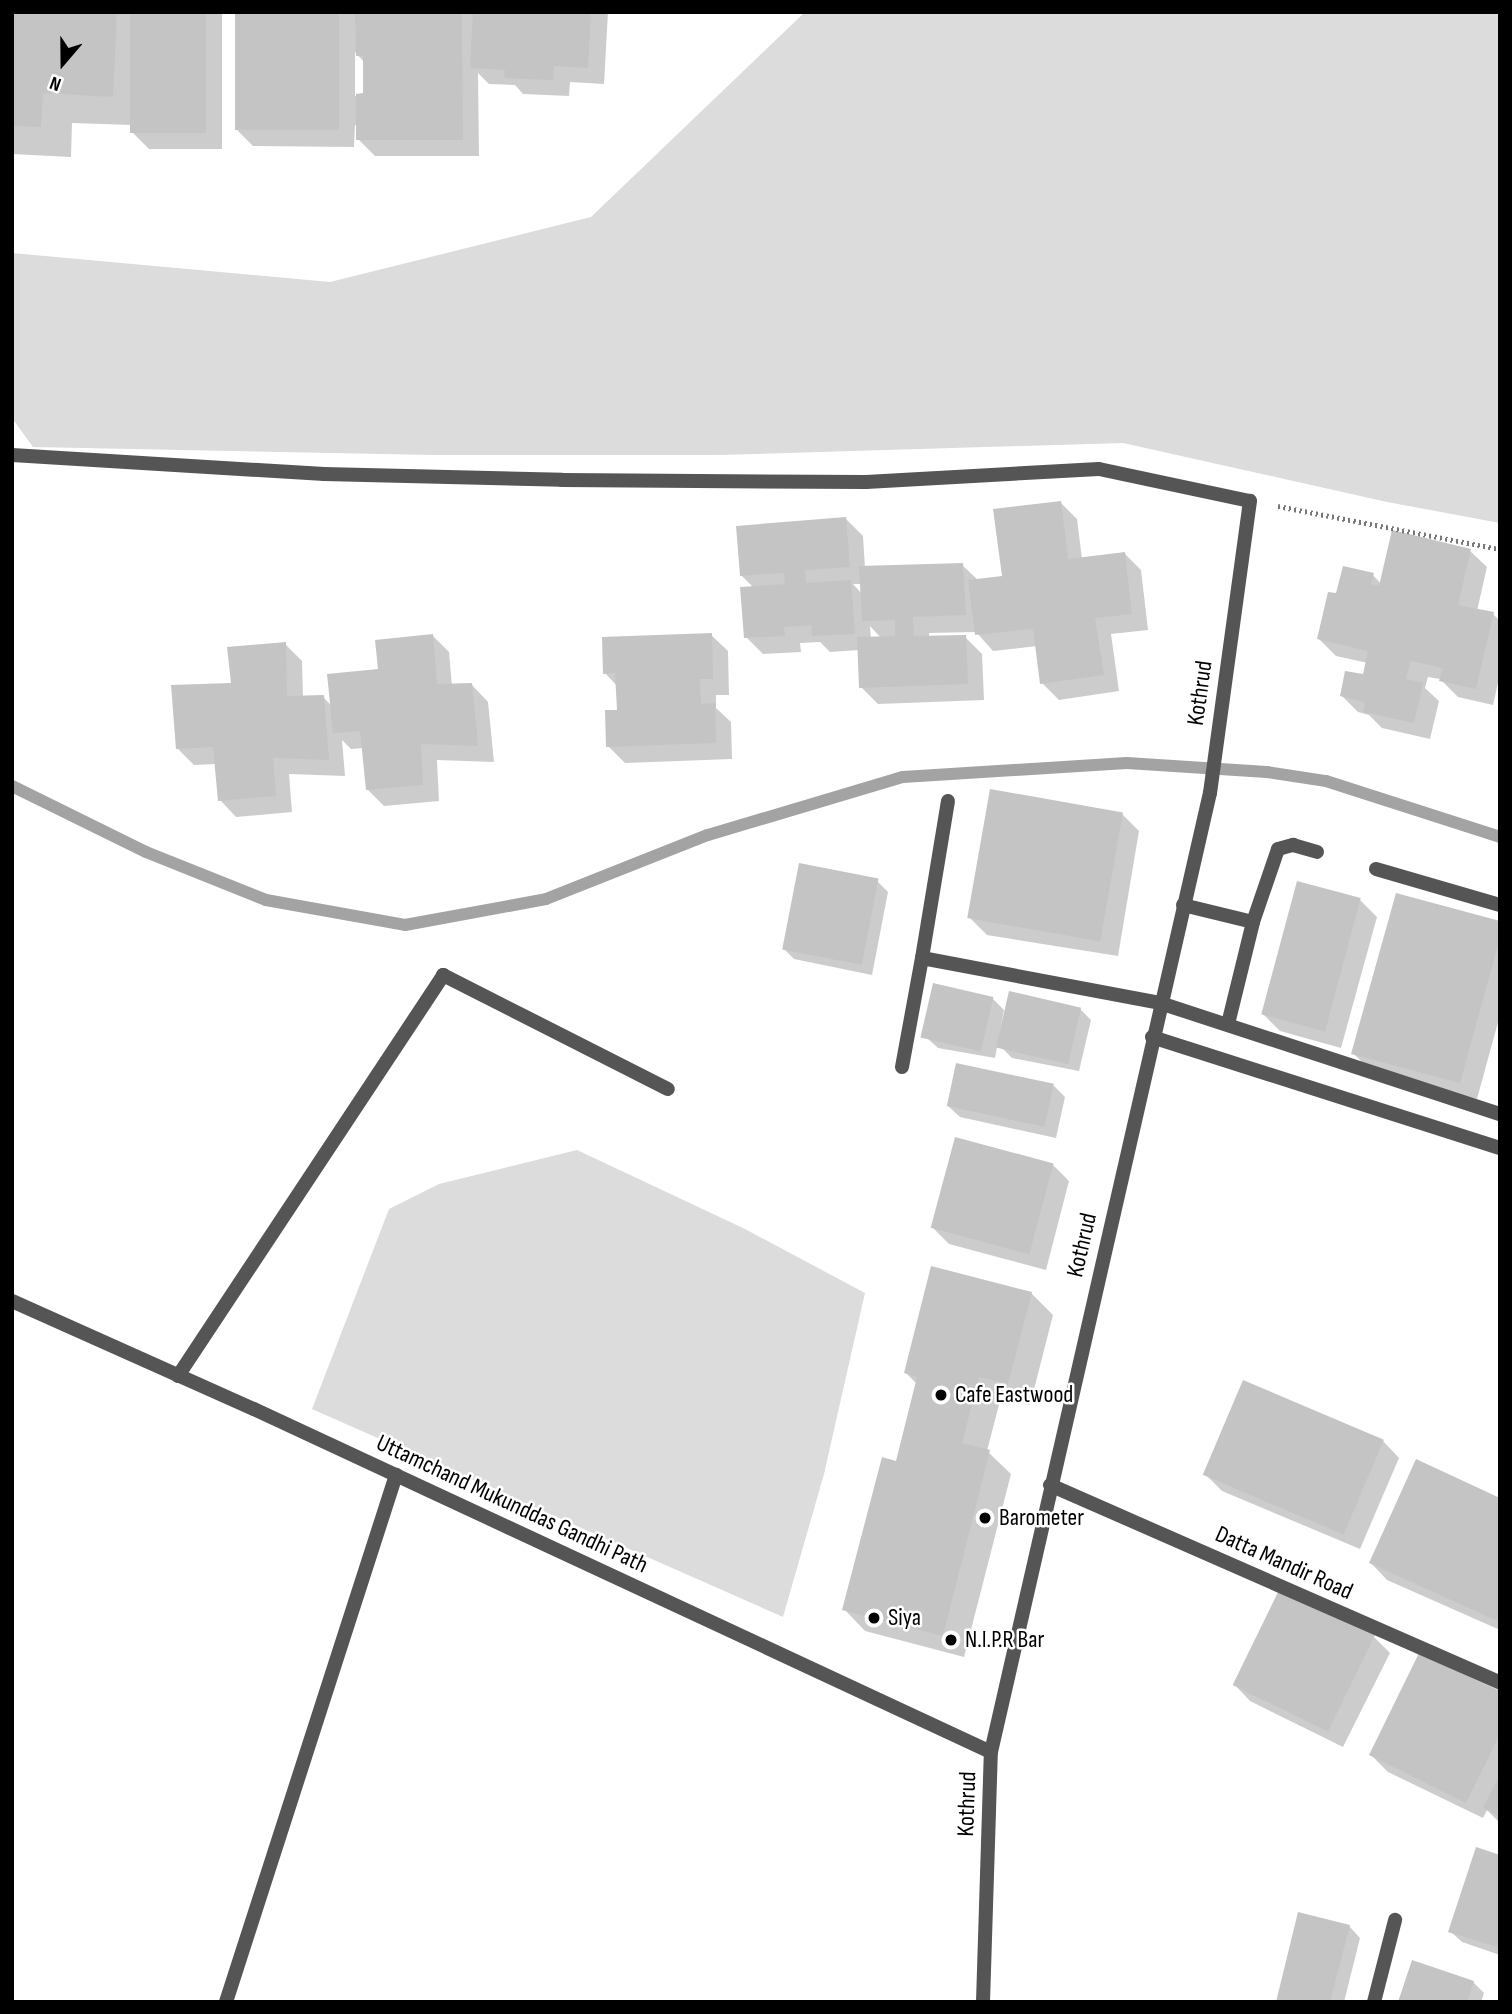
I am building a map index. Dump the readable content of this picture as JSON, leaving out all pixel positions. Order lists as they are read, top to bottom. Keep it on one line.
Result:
{"streets":{"street":["Kothrud","Uttamchand Mukunddas Gandhi Path","Datta Mandir Road"]},"crossings":[["Kothrud","Uttamchand Mukunddas Gandhi Path"],["Kothrud","Datta Mandir Road"]],"places":["Cafe Eastwood","Barometer","Siya","N.I.P.R Bar"],"north":"bottom"}
